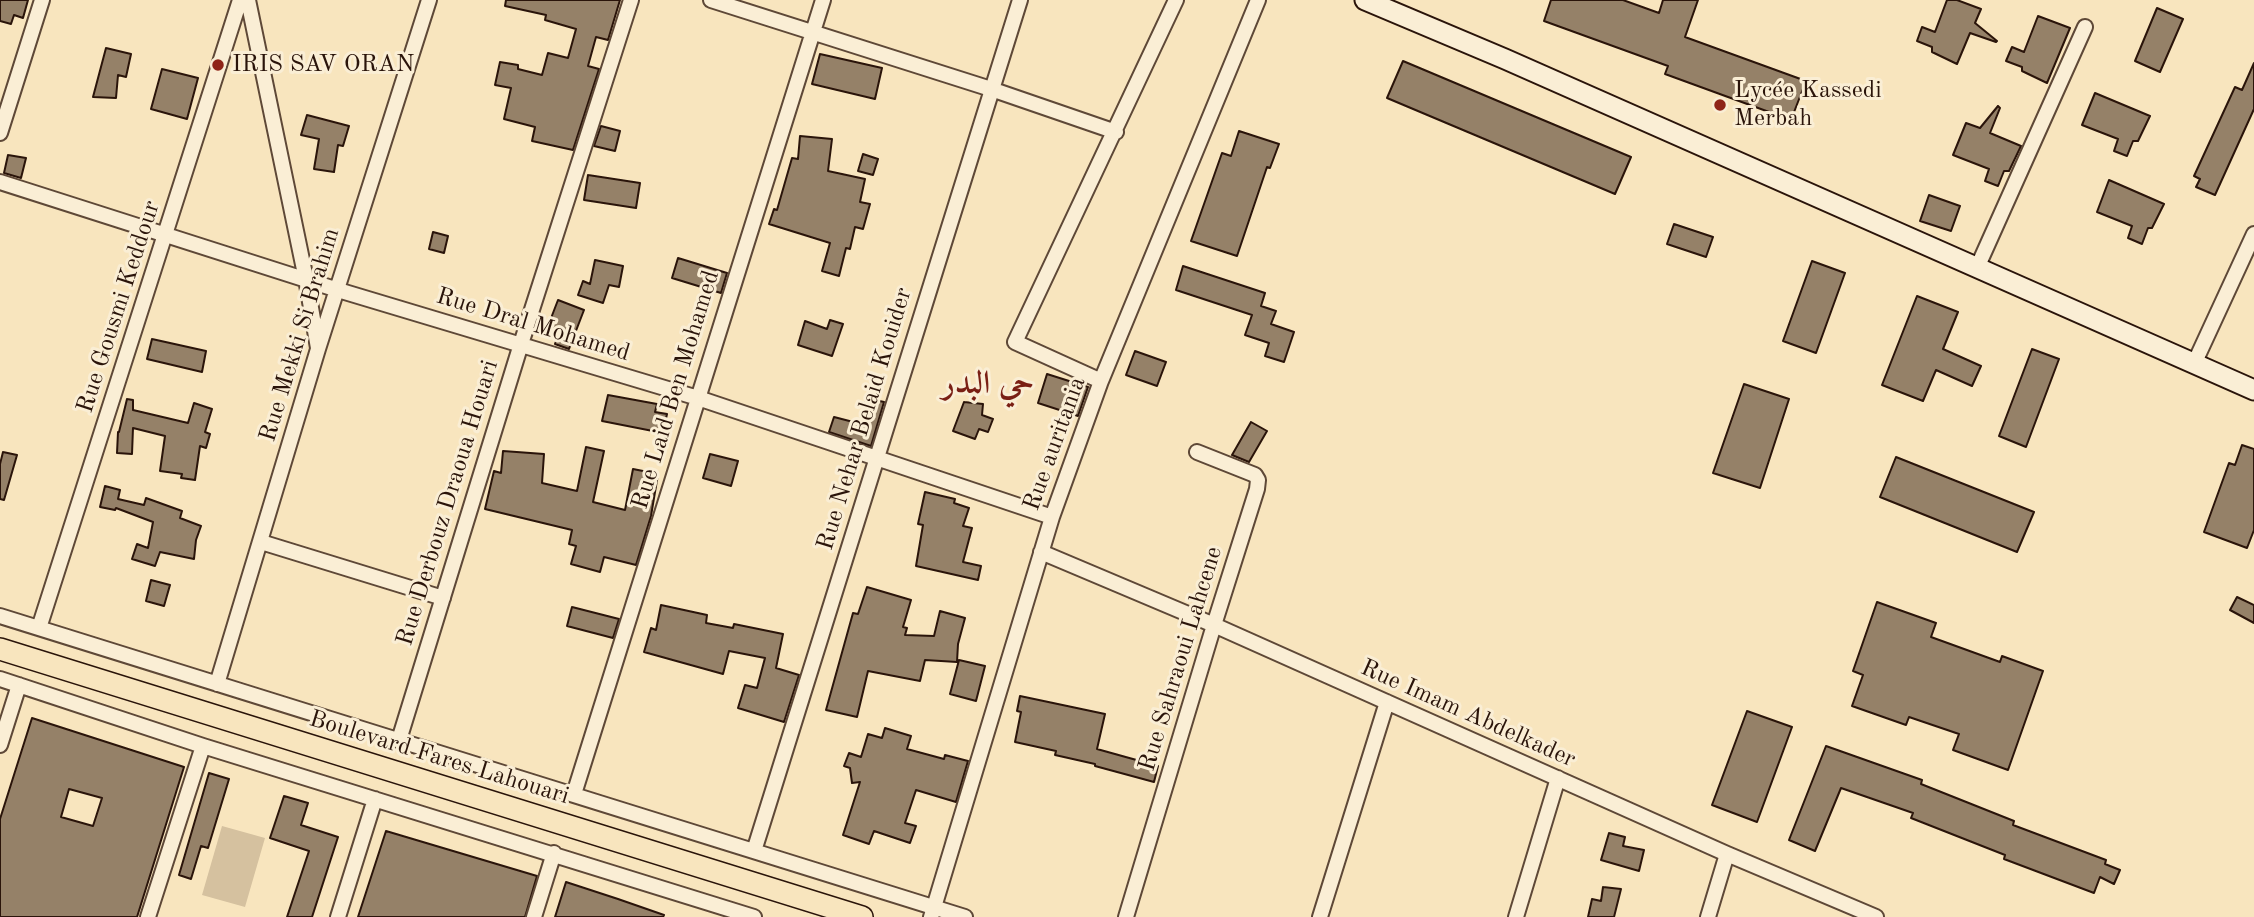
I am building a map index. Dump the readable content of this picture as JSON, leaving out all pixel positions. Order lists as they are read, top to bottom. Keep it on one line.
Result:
{"streets":{"main road":["Boulevard Fares Lahouari"],"street":["Rue Gousmi Keddour","Rue Dral Mohamed","Rue Mekki Si Brahim","Rue Laid Ben Mohamed","Rue Nehar Belaid Kouider","Rue auritania","Rue Derbouz Draoua Houari","Rue Sahraoui Lahcene","Rue Imam Abdelkader"]},"crossings":[["Rue Gousmi Keddour","Rue Dral Mohamed"],["Rue Dral Mohamed","Rue Mekki Si Brahim"],["Rue Dral Mohamed","Rue Laid Ben Mohamed"],["Rue Dral Mohamed","Rue Nehar Belaid Kouider"],["Rue Dral Mohamed","Rue auritania"],["Rue Dral Mohamed","Rue Derbouz Draoua Houari"],["Rue auritania","Rue Imam Abdelkader"],["Rue Sahraoui Lahcene","Rue Imam Abdelkader"]],"districts":["حي البدر"],"places":["IRIS SAV ORAN","Lycée Kassedi Merbah"]}
